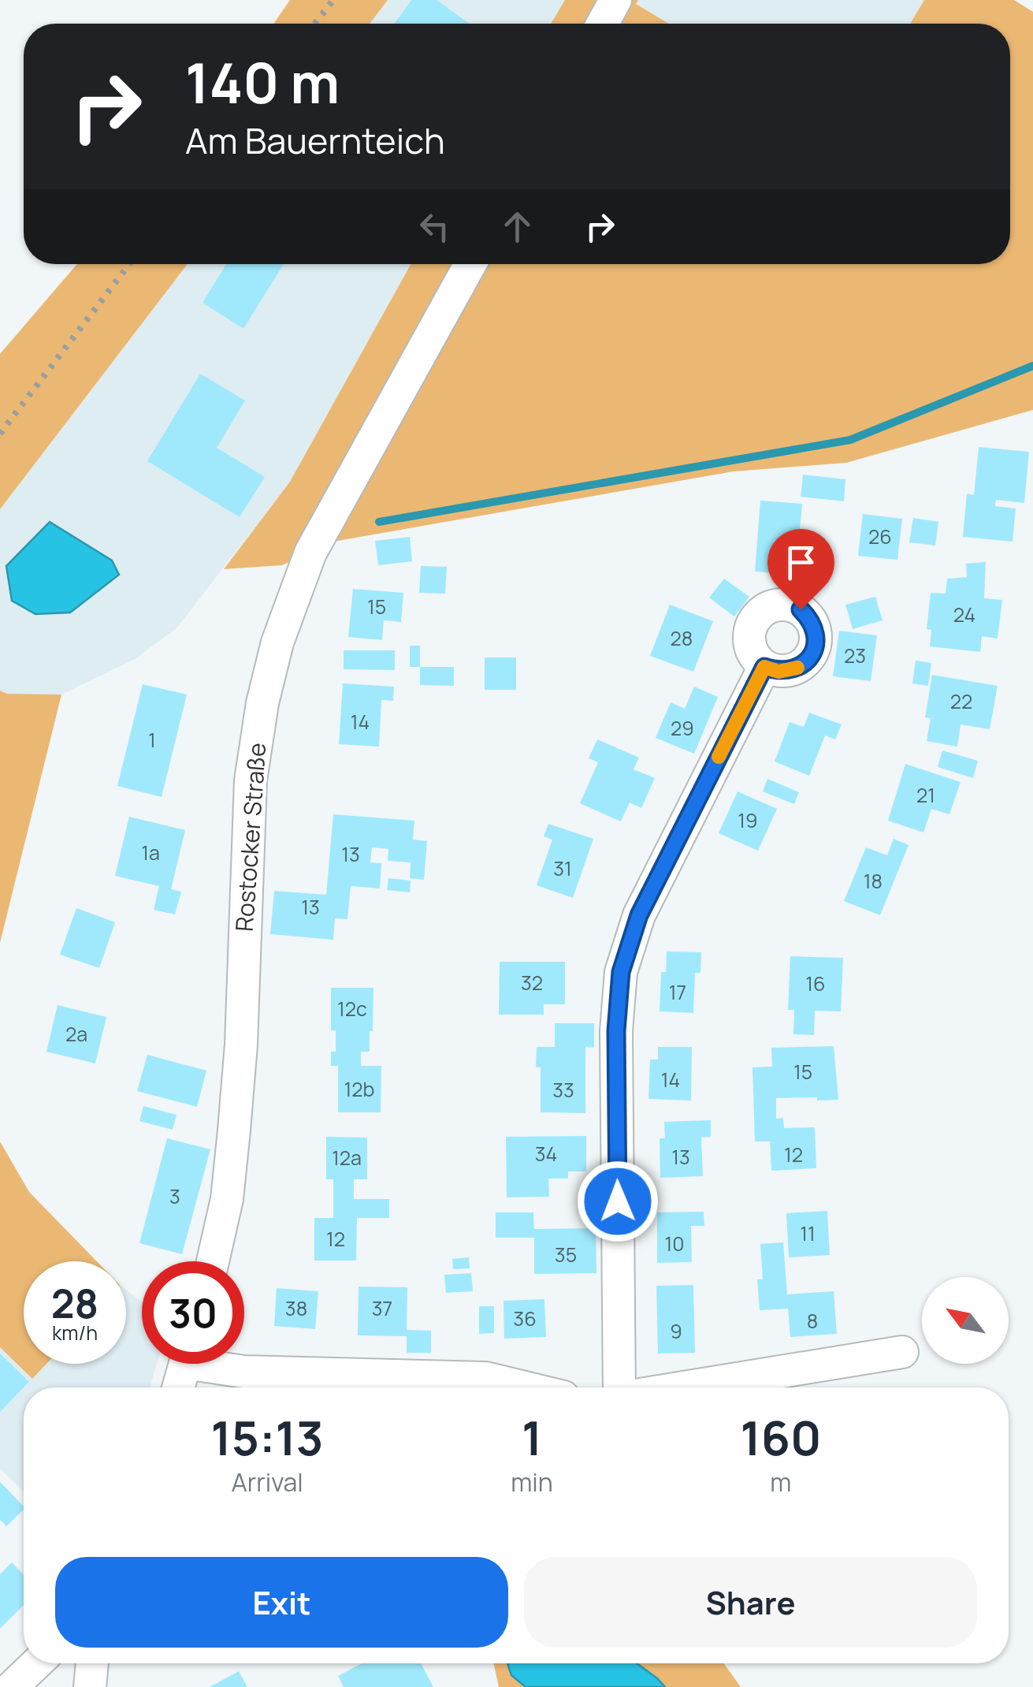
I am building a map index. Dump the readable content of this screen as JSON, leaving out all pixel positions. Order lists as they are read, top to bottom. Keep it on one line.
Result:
{"streets":{"street":["Rostocker Straße"]},"house_numbers":["26","15","24","28","23","22","14","29","1","21","19","1a","13","31","18","13","32","16","17","12c","2a","15","14","12b","33","34","12","13","12a","3","11","12","10","35","38","37","36","8","9"],"north":"top left","page":{"turn":["140 m","Am Bauernteich"],"speed":"28 km/h","limit":"30","eta":["15:13","Arrival","1","min","160","m"],"buttons":["Exit","Share"]}}
